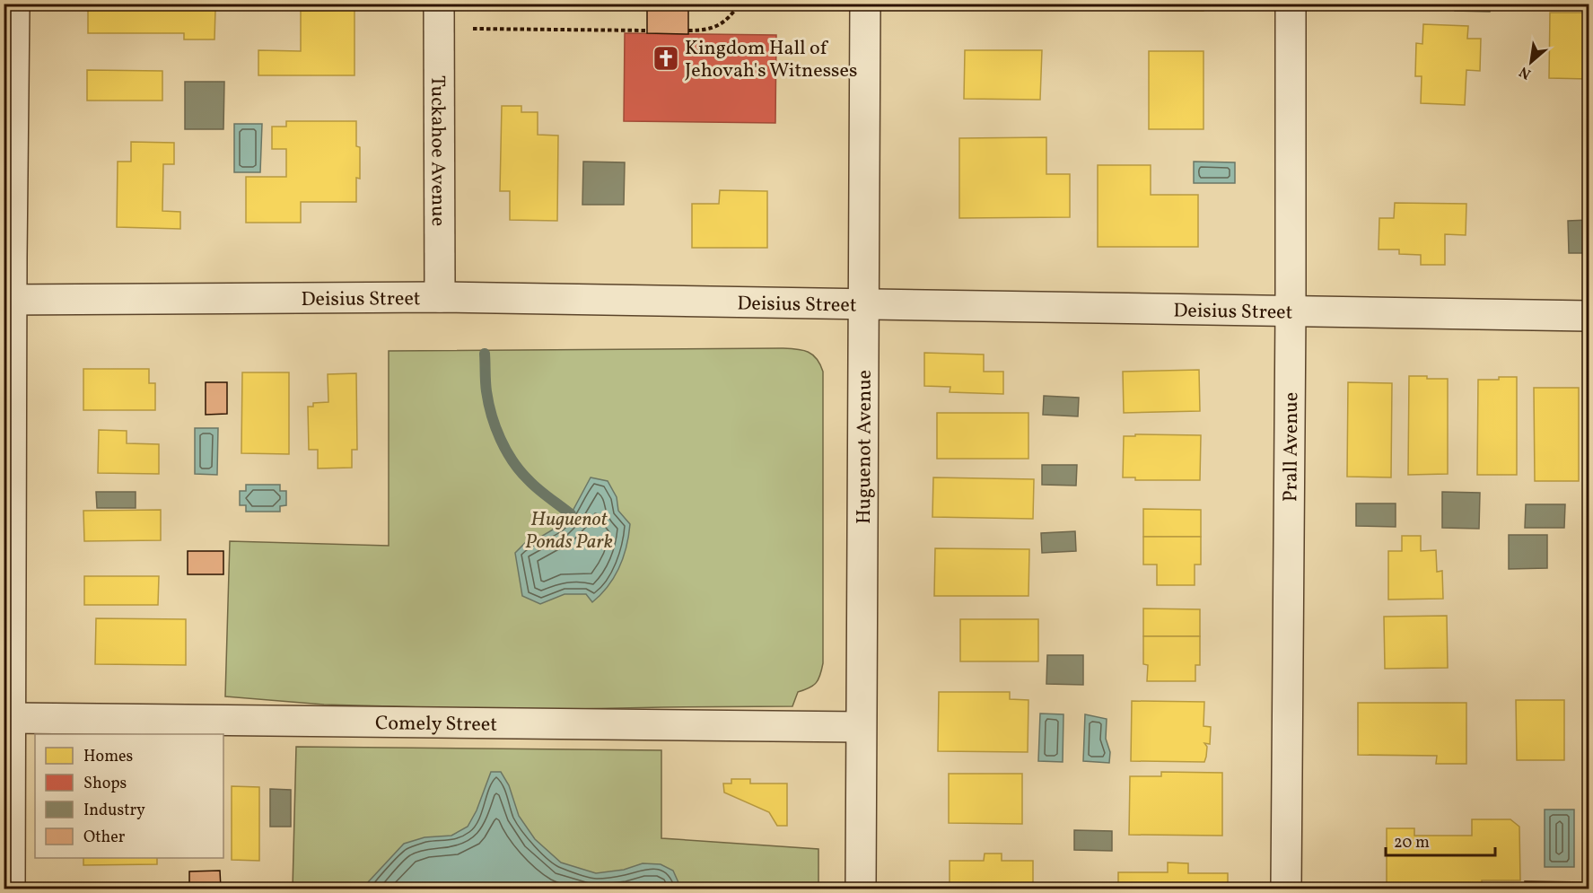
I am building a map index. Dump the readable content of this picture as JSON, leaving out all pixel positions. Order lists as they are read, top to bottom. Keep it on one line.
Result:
{"streets":{"street":["Tuckahoe Avenue","Deisius Street","Huguenot Avenue","Prall Avenue","Comely Street"]},"crossings":[["Tuckahoe Avenue","Deisius Street"],["Deisius Street","Huguenot Avenue"],["Deisius Street","Prall Avenue"],["Huguenot Avenue","Comely Street"]],"parks":["Huguenot Ponds Park"],"places":{"church":["Kingdom Hall of Jehovah's Witnesses"]},"legend":["Homes","Shops","Industry","Other"],"scale_bar":"20 m","north":"bottom left"}
